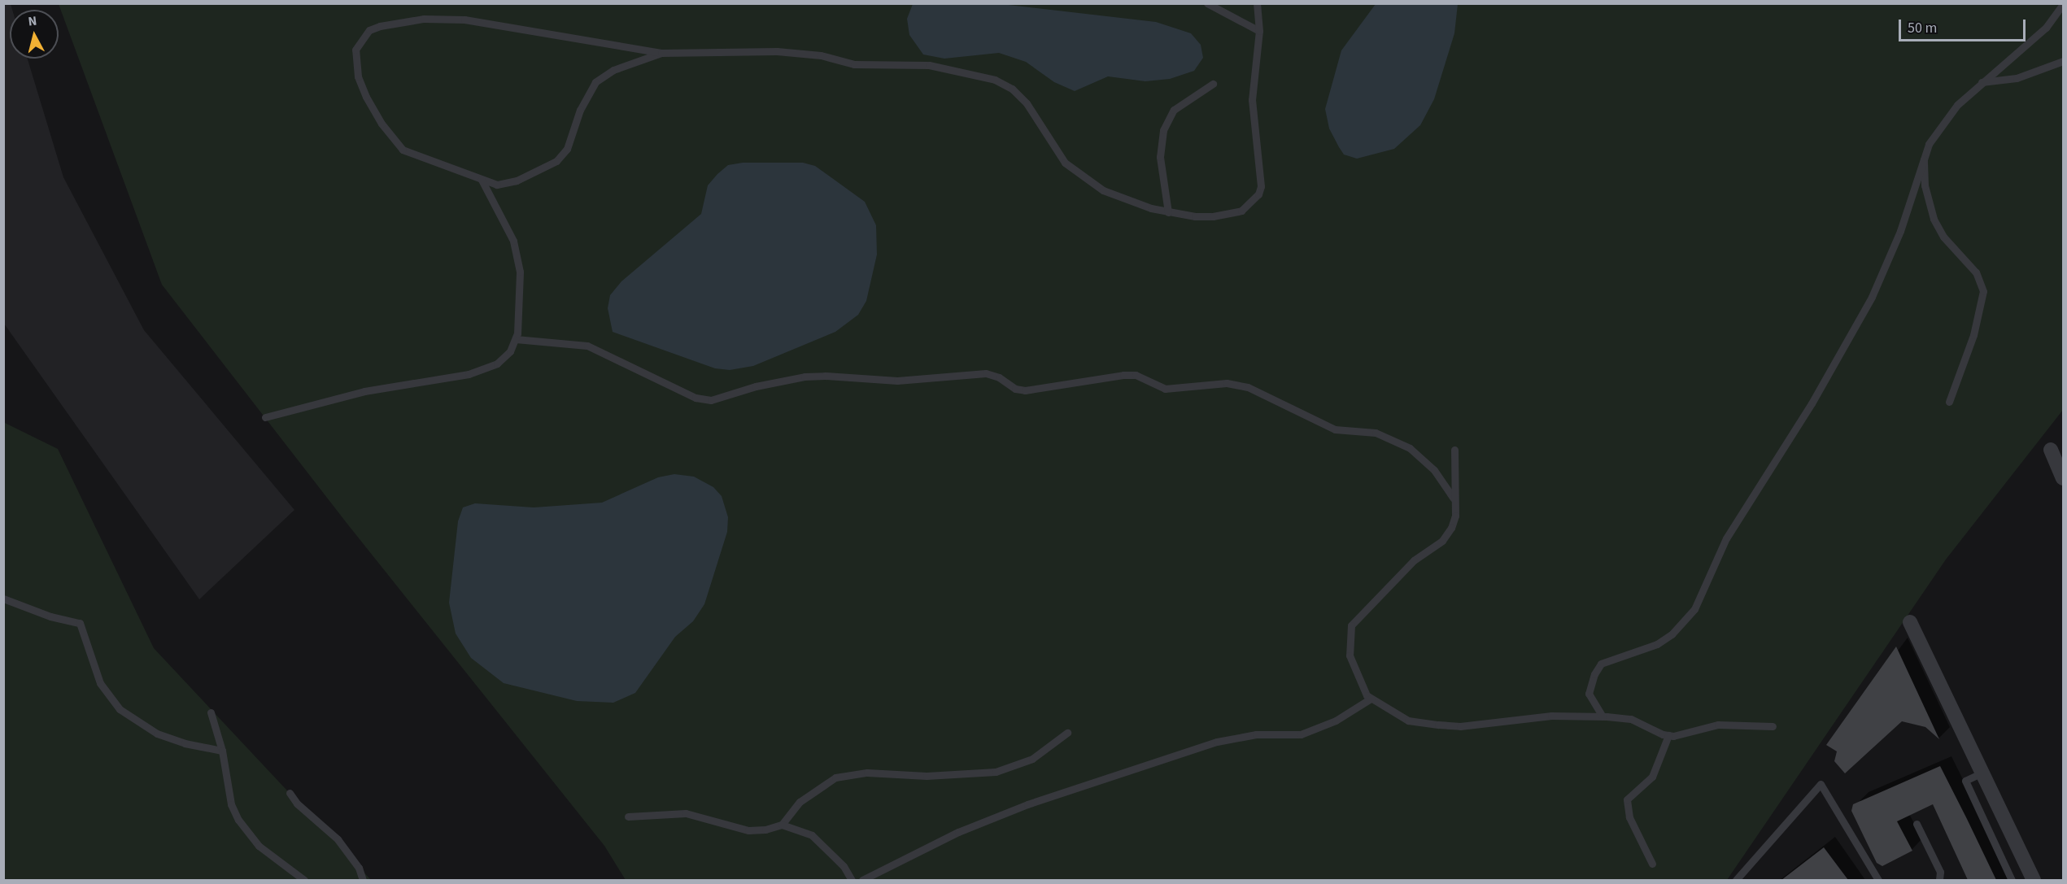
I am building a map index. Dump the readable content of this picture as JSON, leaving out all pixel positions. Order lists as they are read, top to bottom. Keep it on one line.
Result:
{"scale_bar":"50 m","north":"top"}
